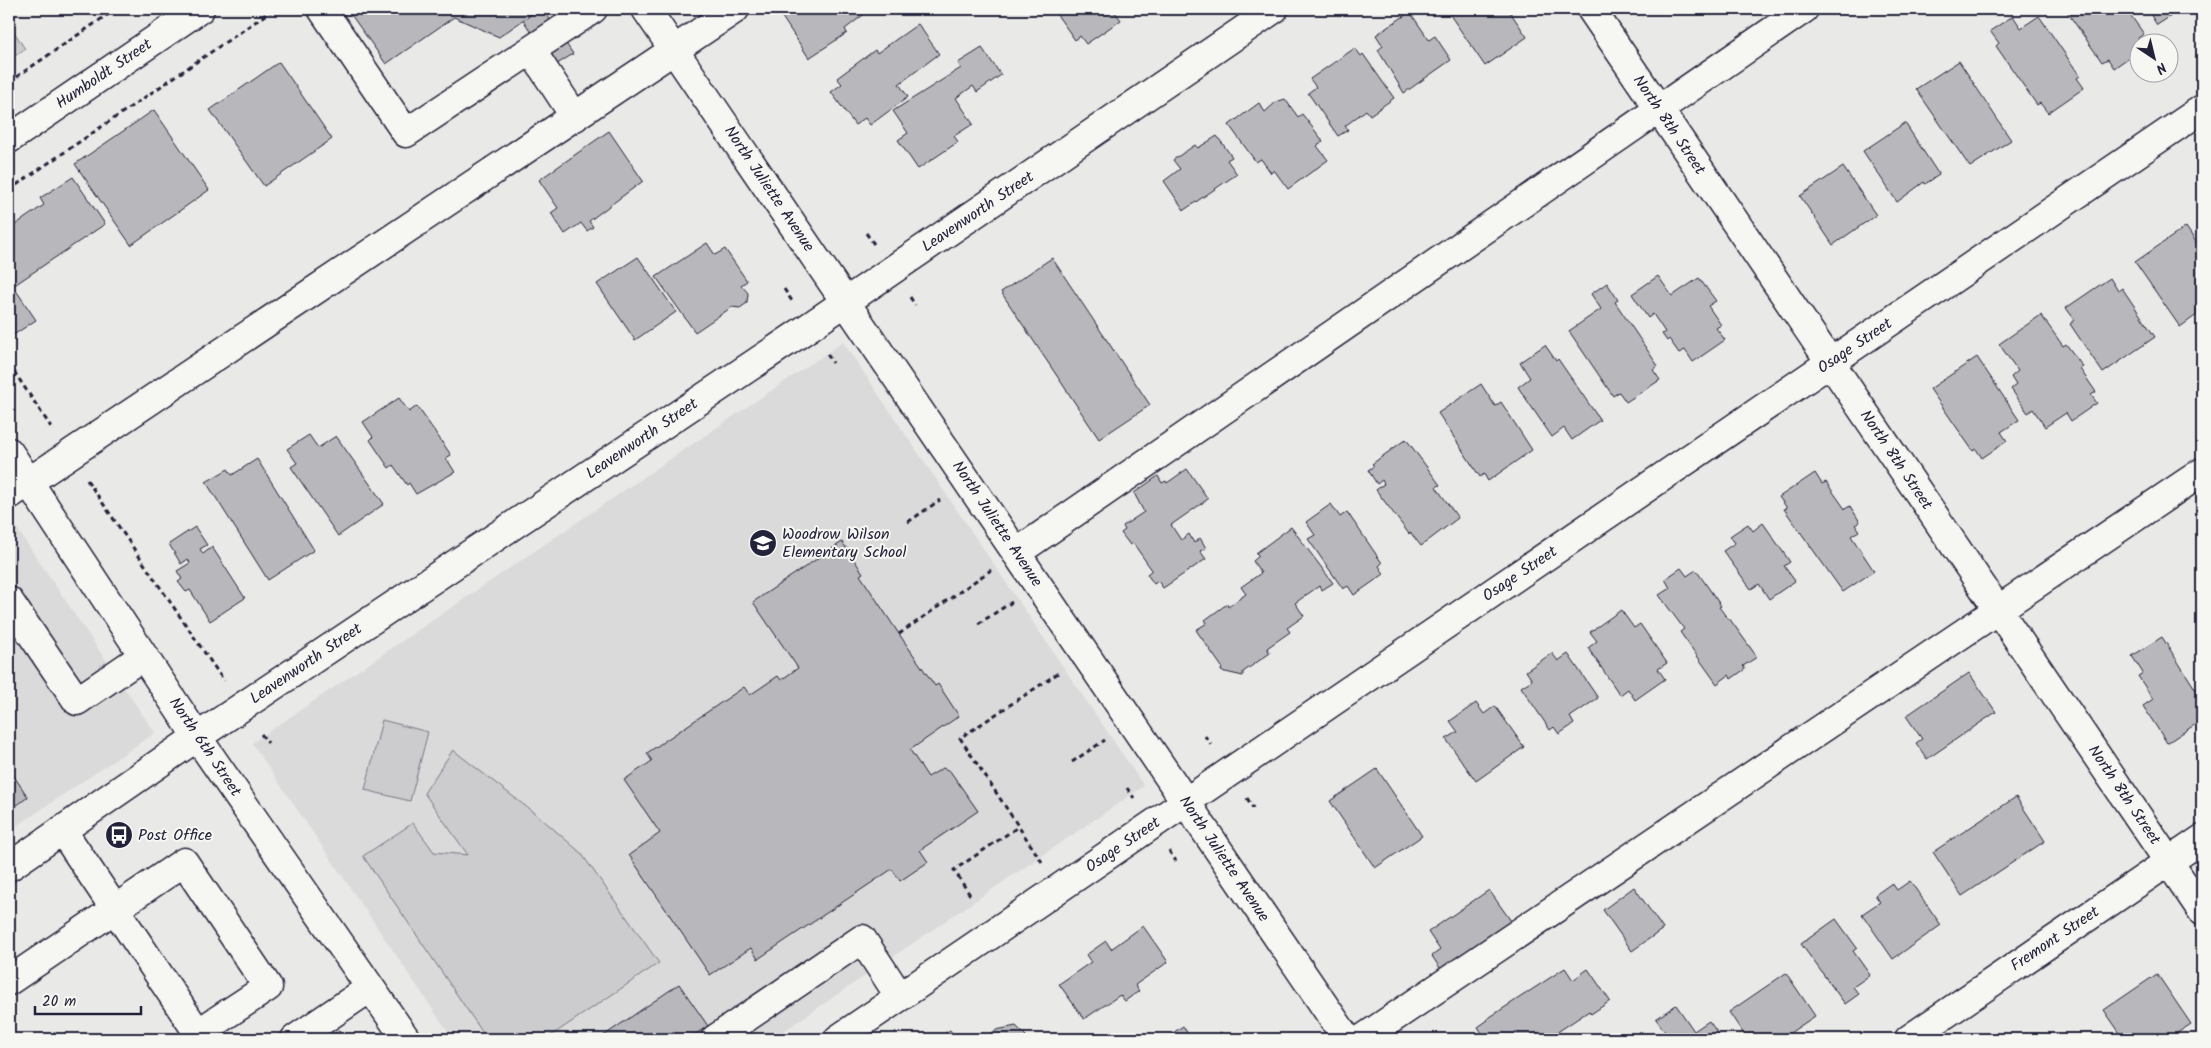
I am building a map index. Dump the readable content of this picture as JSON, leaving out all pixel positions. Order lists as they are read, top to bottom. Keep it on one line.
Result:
{"streets":{"street":["Humboldt Street","North 8th Street","North Juliette Avenue","Leavenworth Street","Osage Street","North 6th Street","Fremont Street"]},"crossings":[["North 8th Street","Osage Street"],["North 8th Street","Fremont Street"],["North Juliette Avenue","Leavenworth Street"],["North Juliette Avenue","Osage Street"],["Leavenworth Street","North 6th Street"]],"places":{"school or university":["Woodrow Wilson Elementary School"],"bus stop":["Post Office"]},"scale_bar":"20 m","north":"bottom right"}
